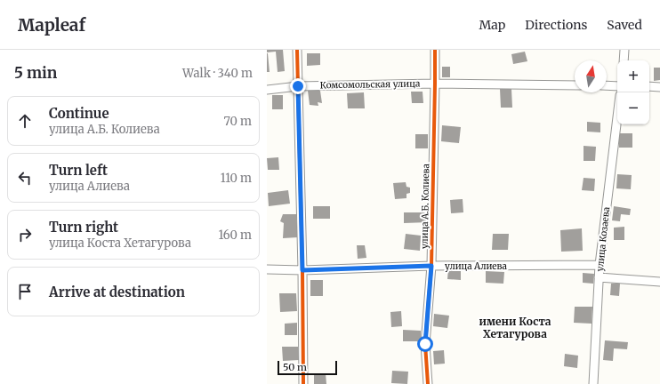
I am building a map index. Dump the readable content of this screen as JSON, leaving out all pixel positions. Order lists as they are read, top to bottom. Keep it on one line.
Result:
{"streets":{"street":["Комсомольская улица","улица А.Б. Колиева","улица Козаева","улица Алиева"]},"crossings":[["Комсомольская улица","улица А.Б. Колиева"],["улица А.Б. Колиева","улица Алиева"],["улица Козаева","улица Алиева"]],"districts":["имени Коста Хетагурова"],"scale_bar":"50 m","north":"top","page":{"header":"Mapleaf","nav":["Map","Directions","Saved"],"heading":["5 min","Walk · 340 m"],"map_buttons":["+","−"],"list":[["Continue","улица А.Б. Колиева","70 m"],["Turn left","улица Алиева","110 m"],["Turn right","улица Коста Хетагурова","160 m"],"Arrive at destination"],"scale":"50 m"}}
